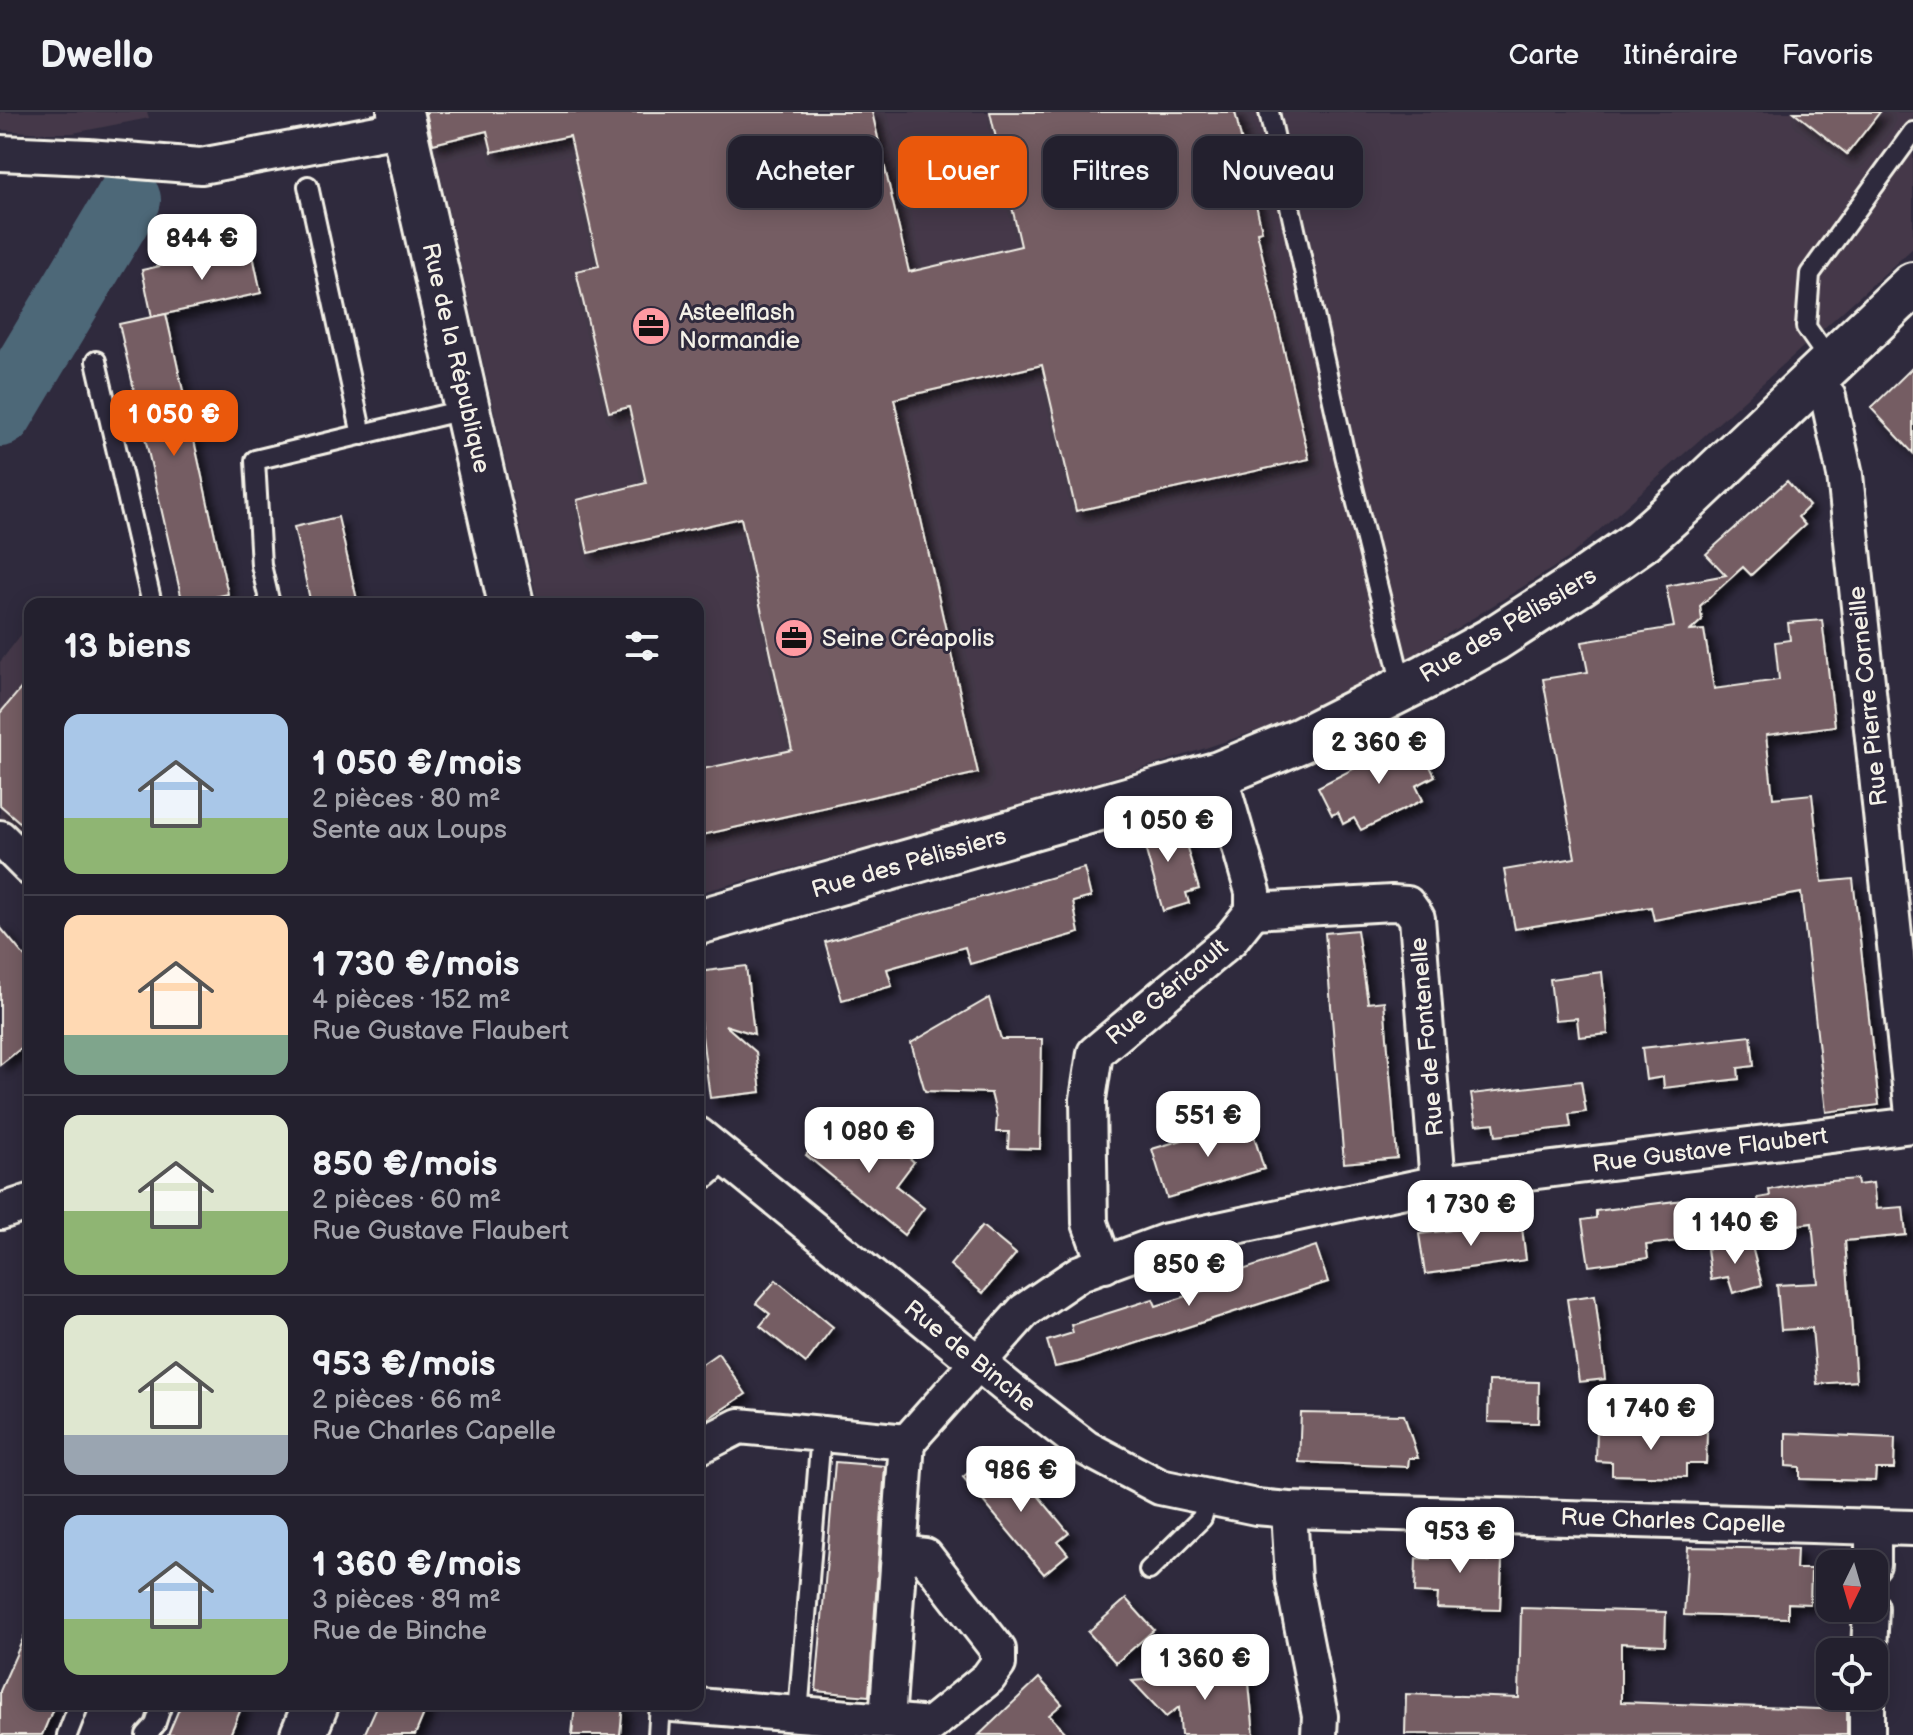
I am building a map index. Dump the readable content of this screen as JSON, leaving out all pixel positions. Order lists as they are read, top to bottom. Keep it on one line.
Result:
{"streets":{"street":["Rue de la République","Rue des Pélissiers","Rue Pierre Corneille","Rue Géricault","Rue de Fontenelle","Rue Gustave Flaubert","Rue de Binche","Rue Charles Capelle"]},"crossings":[["Rue des Pélissiers","Rue Pierre Corneille"],["Rue Géricault","Rue de Fontenelle"],["Rue Géricault","Rue Gustave Flaubert"],["Rue de Fontenelle","Rue Gustave Flaubert"],["Rue Gustave Flaubert","Rue de Binche"],["Rue de Binche","Rue Charles Capelle"]],"places":{"office":["Asteelflash Normandie","Seine Créapolis"]},"north":"bottom","page":{"header":"Dwello","nav":["Carte","Itinéraire","Favoris"],"chip":["Acheter","Louer","Filtres","Nouveau"],"price":["844 €","1 050 €","2 360 €","1 050 €","551 €","1 080 €","1 730 €","1 140 €","850 €","1 740 €","986 €","953 €","1 360 €"],"heading":"13 biens","list":[{"name":"1 050 €/mois","note":"2 pièces · 80 m² · Sente aux Loups"},{"name":"1 730 €/mois","note":"4 pièces · 152 m² · Rue Gustave Flaubert"},{"name":"850 €/mois","note":"2 pièces · 60 m² · Rue Gustave Flaubert"},{"name":"953 €/mois","note":"2 pièces · 66 m² · Rue Charles Capelle"},{"name":"1 360 €/mois","note":"3 pièces · 89 m² · Rue de Binche"}]}}
